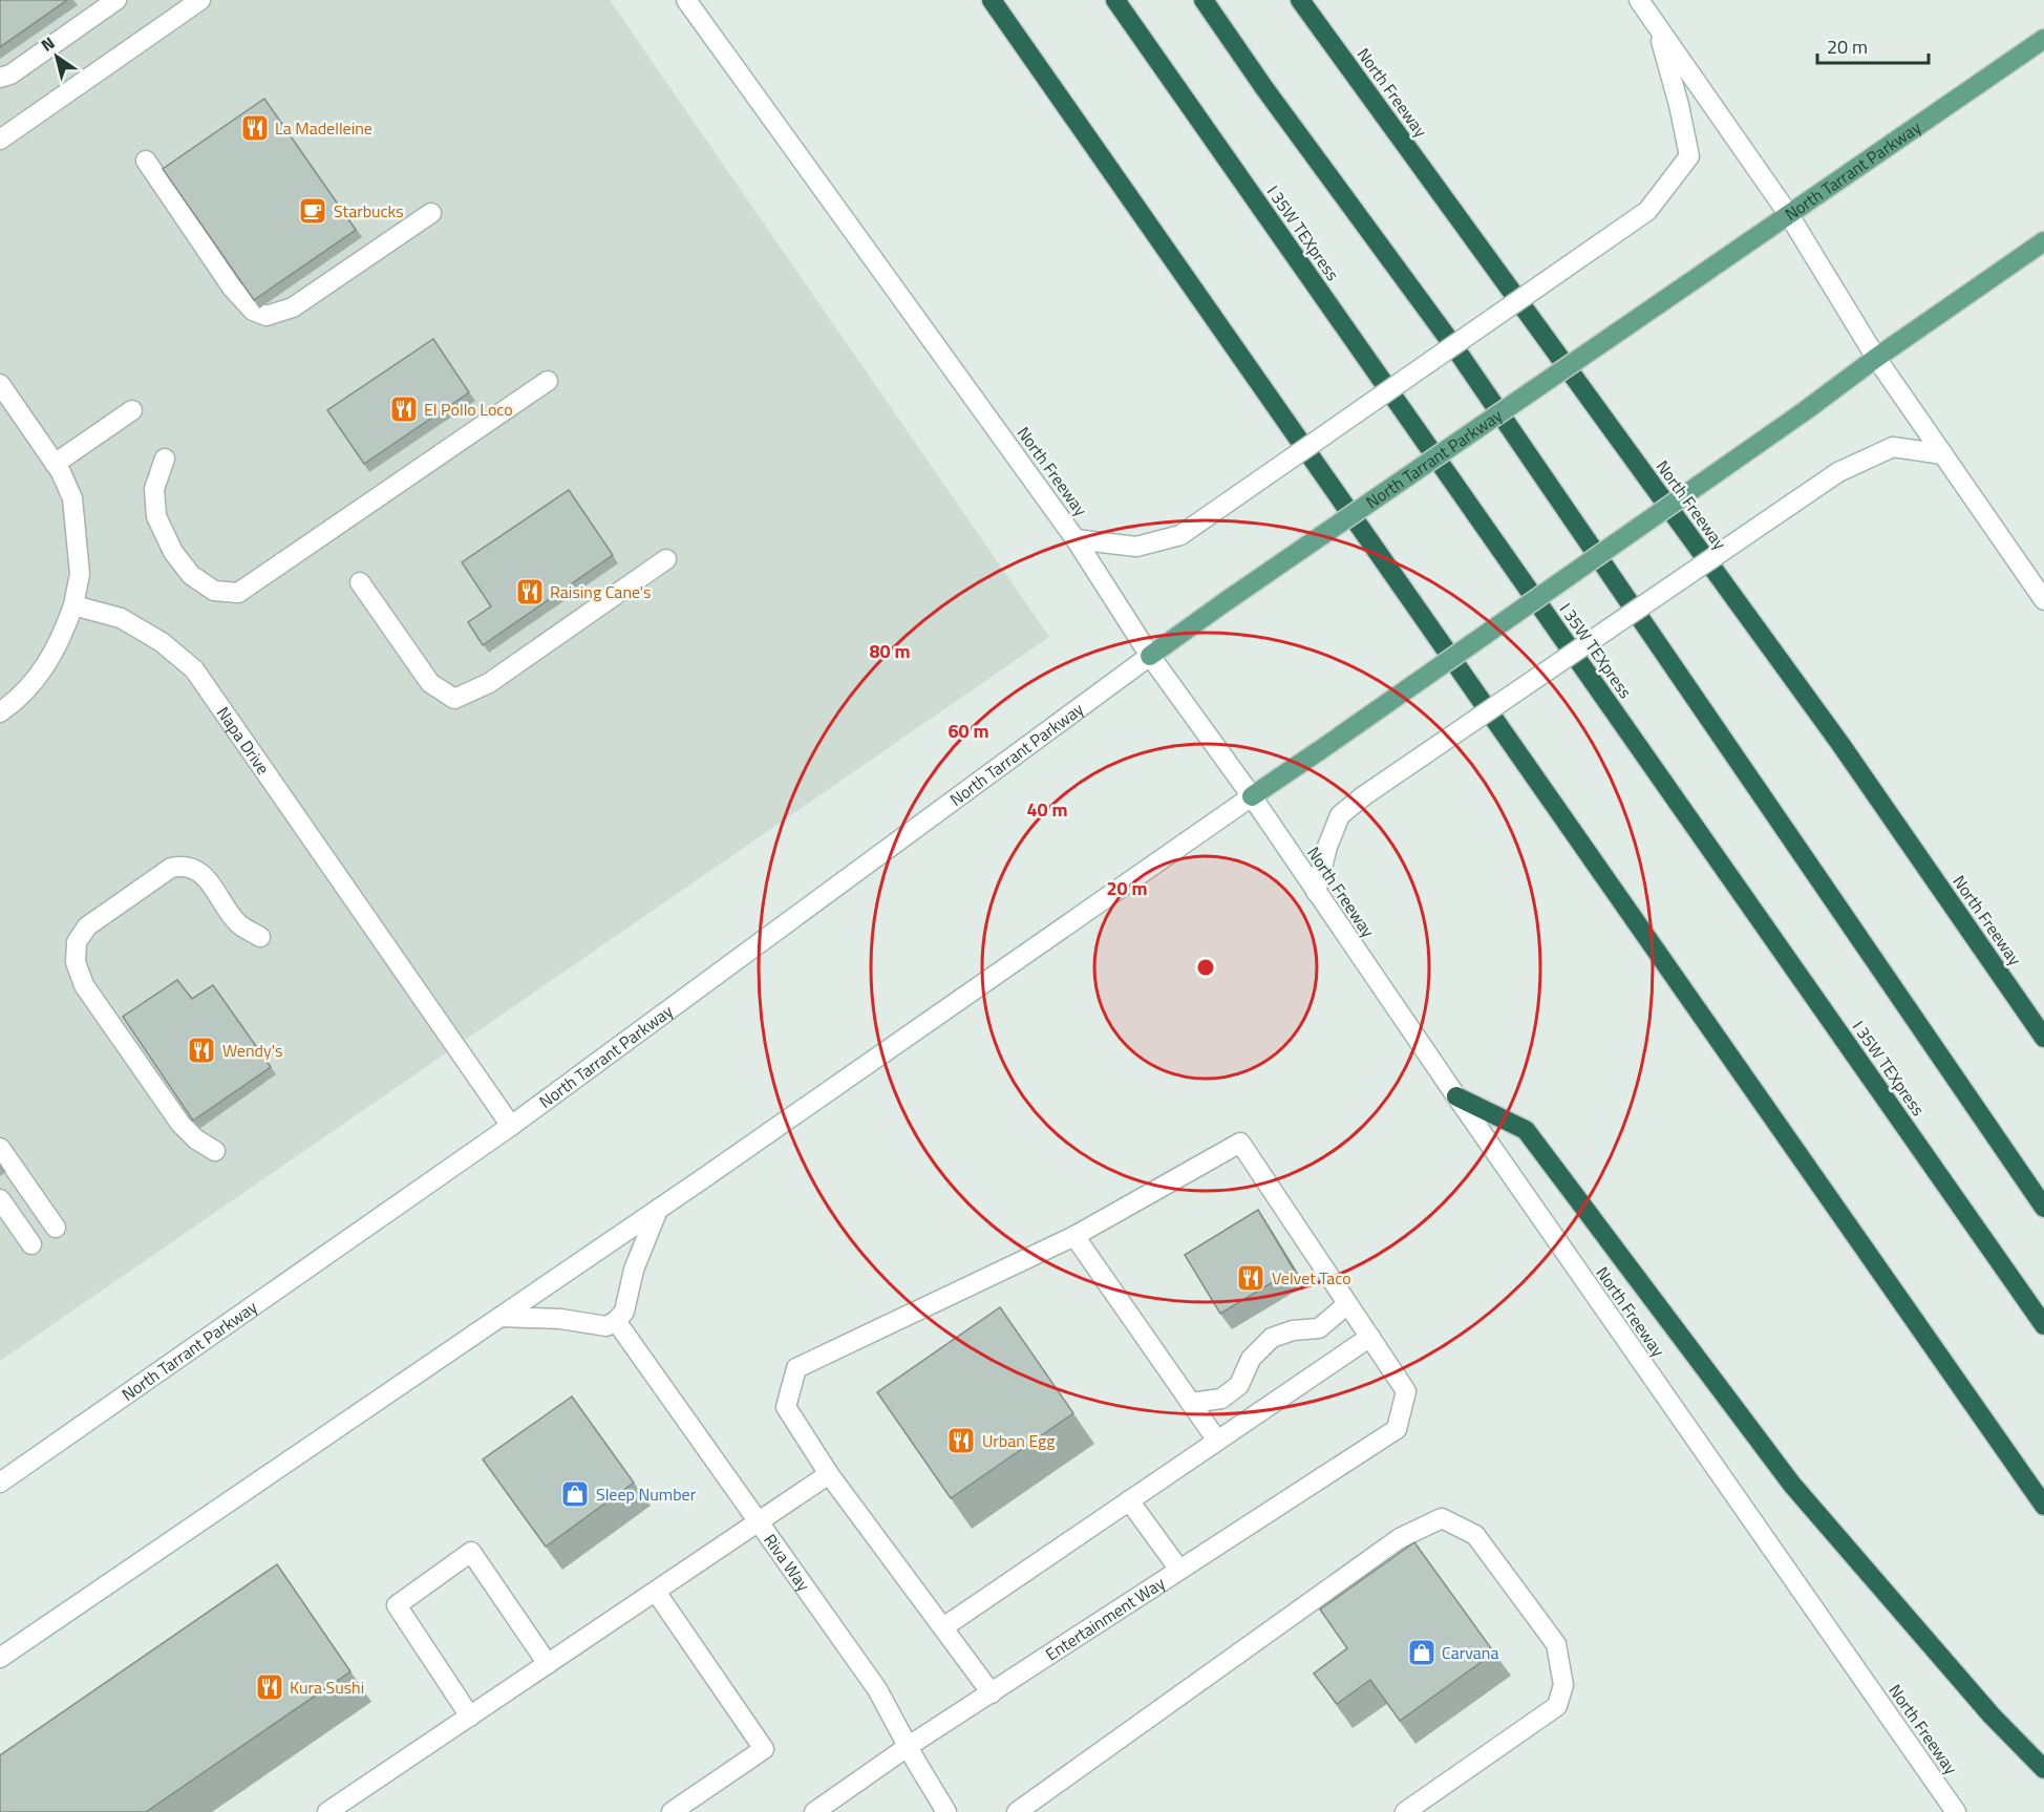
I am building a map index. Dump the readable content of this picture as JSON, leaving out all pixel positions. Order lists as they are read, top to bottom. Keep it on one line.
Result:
{"streets":{"highway":["North Freeway","I 35W TEXpress"],"main road":["North Tarrant Parkway","Napa Drive","Riva Way","Entertainment Way"]},"crossings":[["North Freeway","North Tarrant Parkway"],["North Tarrant Parkway","Napa Drive"],["Riva Way","Entertainment Way"]],"places":{"restaurant":["La Madelleine","El Pollo Loco","Raising Cane's","Wendy's","Velvet Taco","Urban Egg","Kura Sushi"],"cafe":["Starbucks"],"shop":["Sleep Number","Carvana"]},"scale_bar":"20 m","north":"top left","rings":["80 m","60 m","40 m","20 m"]}
